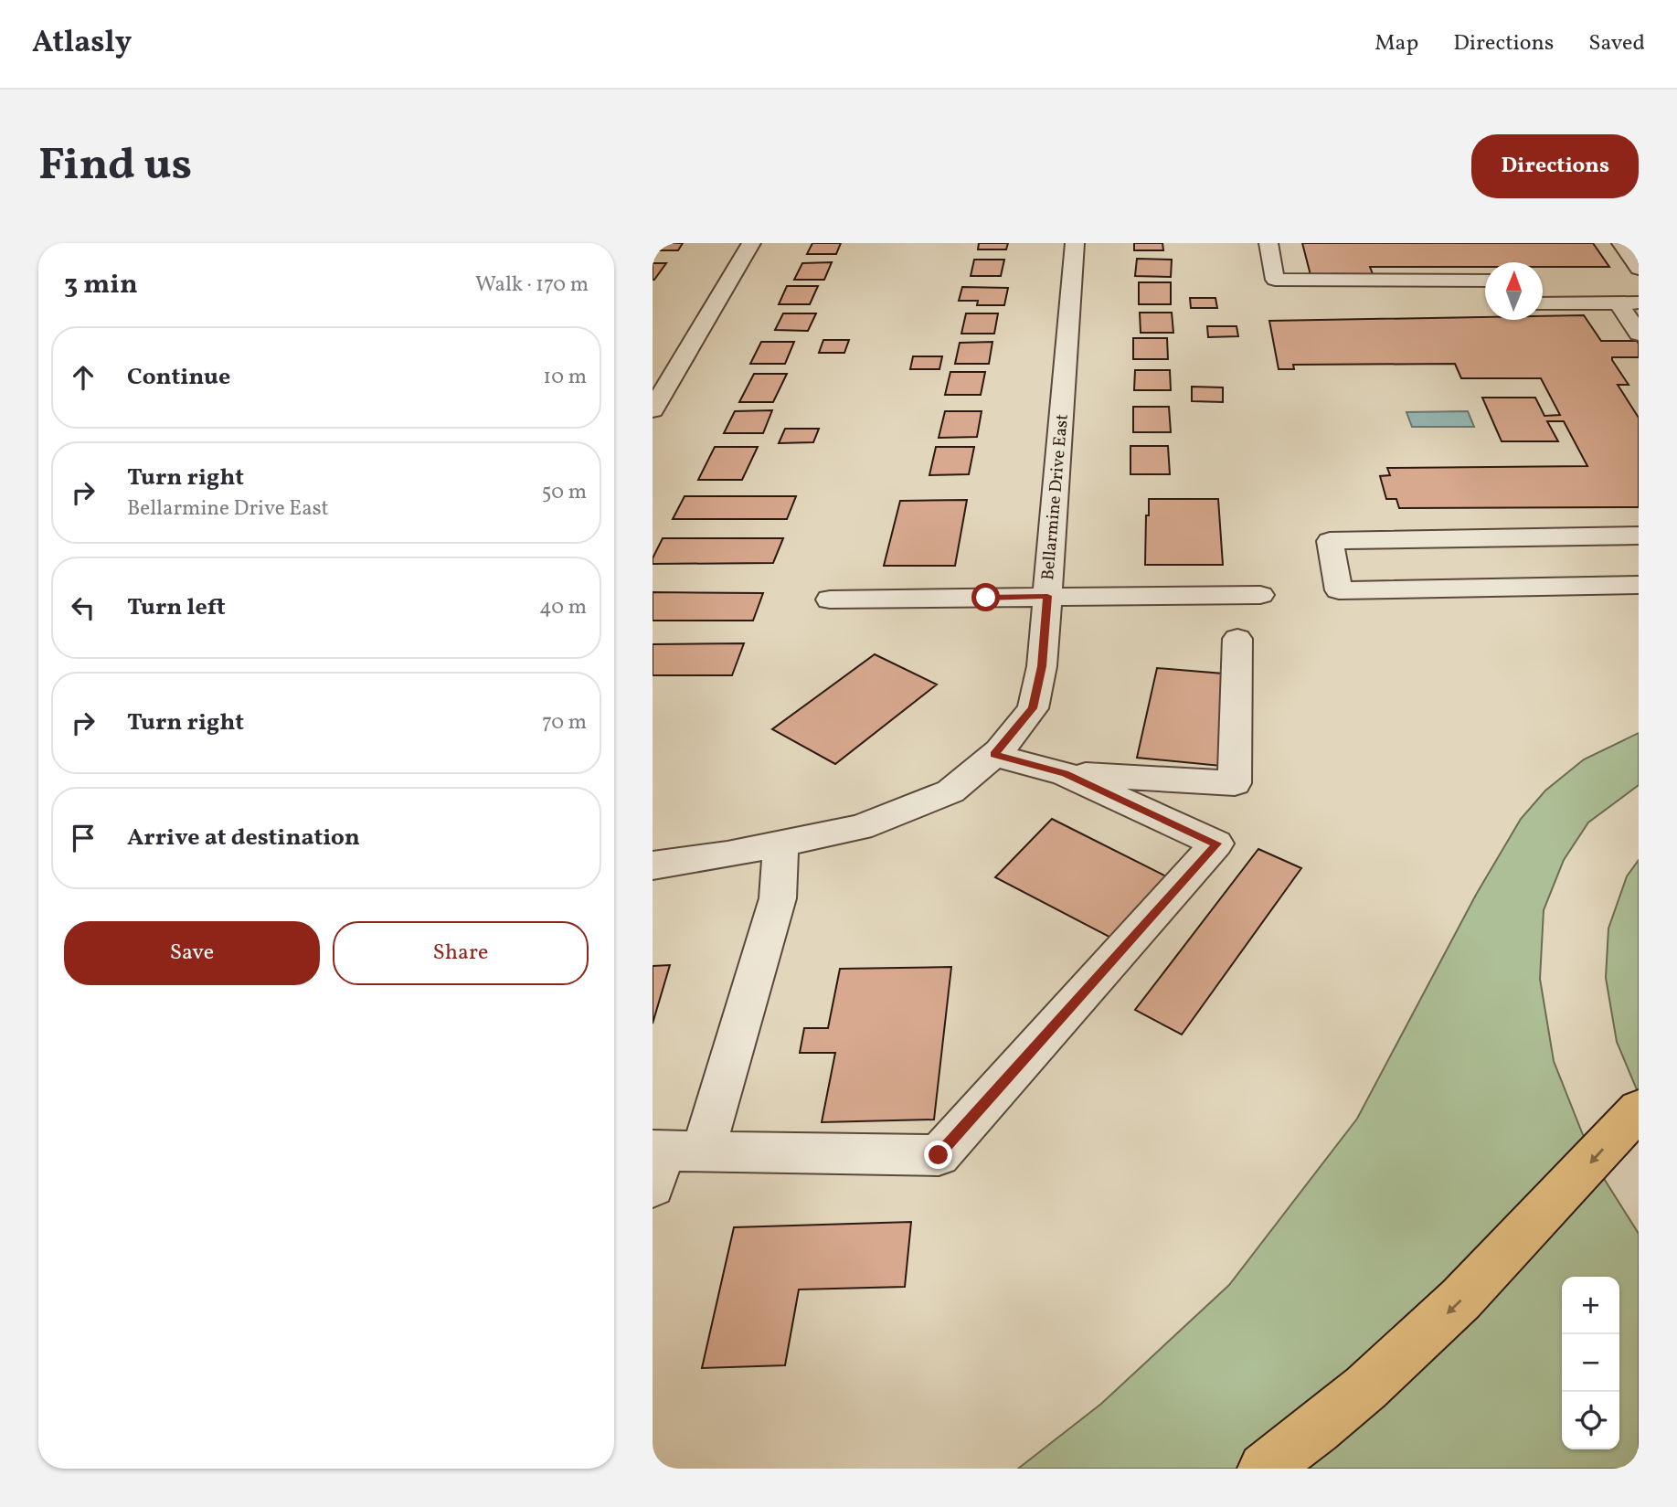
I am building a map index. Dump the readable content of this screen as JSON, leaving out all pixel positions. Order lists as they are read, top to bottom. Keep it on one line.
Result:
{"streets":{"street":["Bellarmine Drive East"]},"north":"top","page":{"header":"Atlasly","nav":["Map","Directions","Saved"],"buttons":["Directions",["Save","Share"]],"title":"Find us","heading":["3 min","Walk · 170 m"],"list":[["Continue","10 m"],["Turn right","Bellarmine Drive East","50 m"],["Turn left","40 m"],["Turn right","70 m"],"Arrive at destination"],"map_buttons":["+","−"]}}
